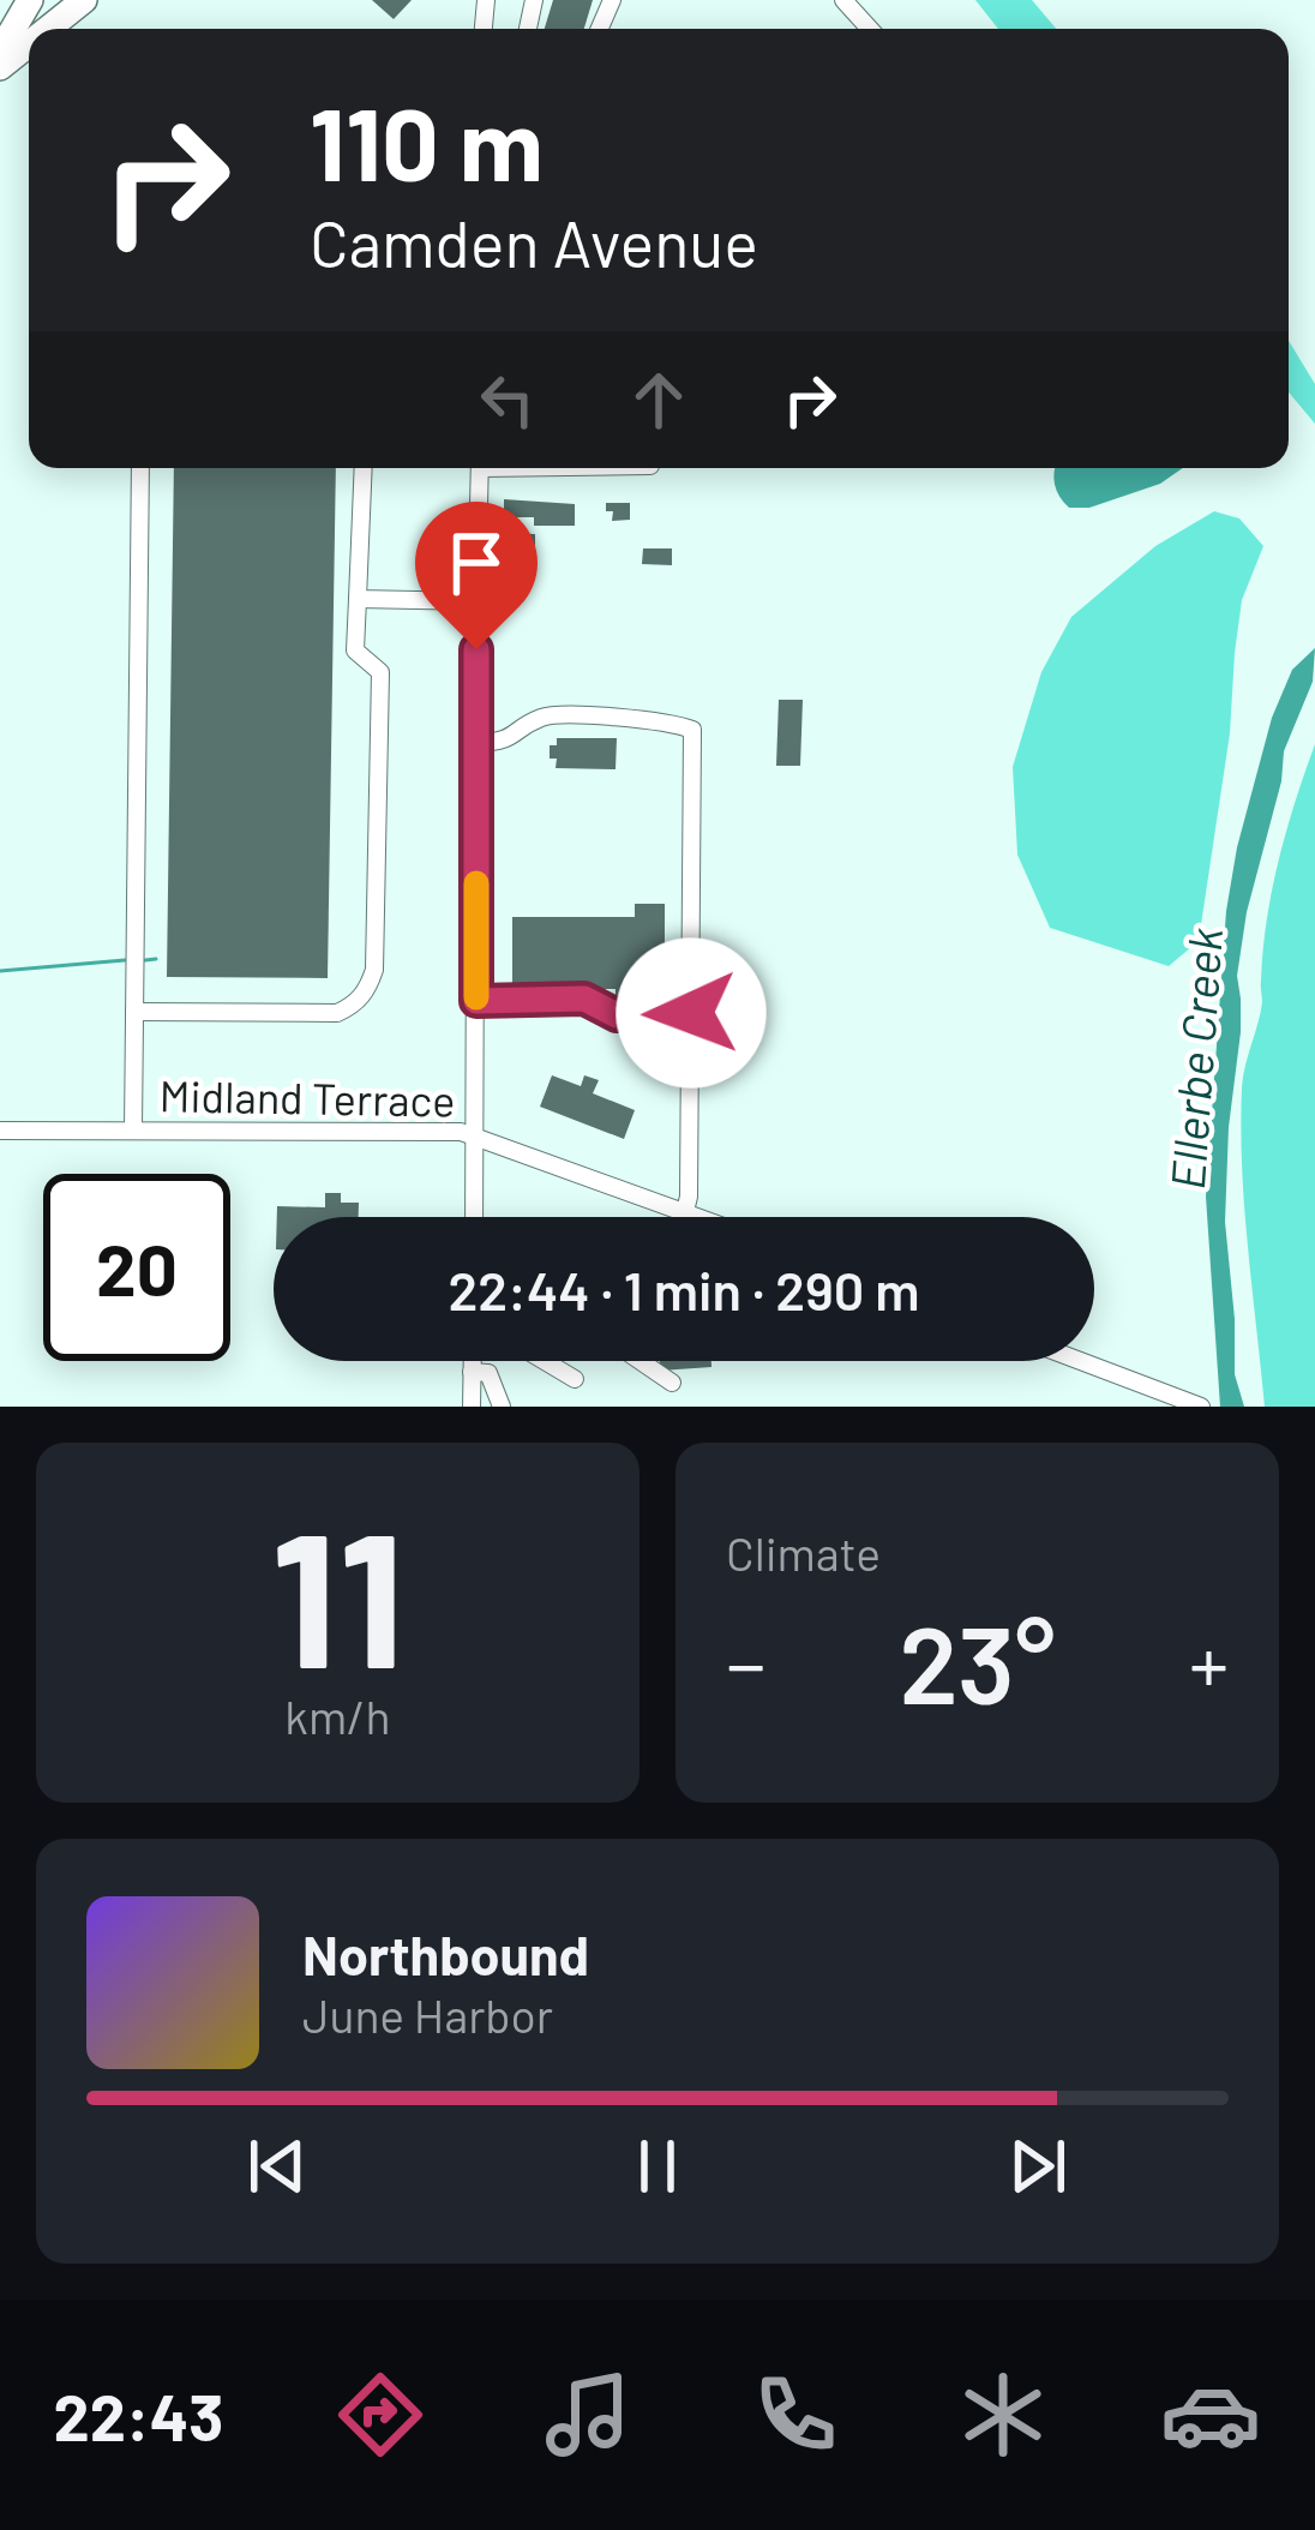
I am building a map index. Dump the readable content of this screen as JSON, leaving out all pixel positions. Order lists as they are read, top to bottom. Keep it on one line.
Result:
{"streets":{"street":["Midland Terrace"]},"water":["Ellerbe Creek"],"page":{"turn":["110 m","Camden Avenue"],"limit":"20","trip":"22:44 · 1 min · 290 m","tile":[["11","km/h"],"Climate"],"heat":["−","23°","+"],"song":["Northbound","June Harbor"],"tabs":"22:43"}}
